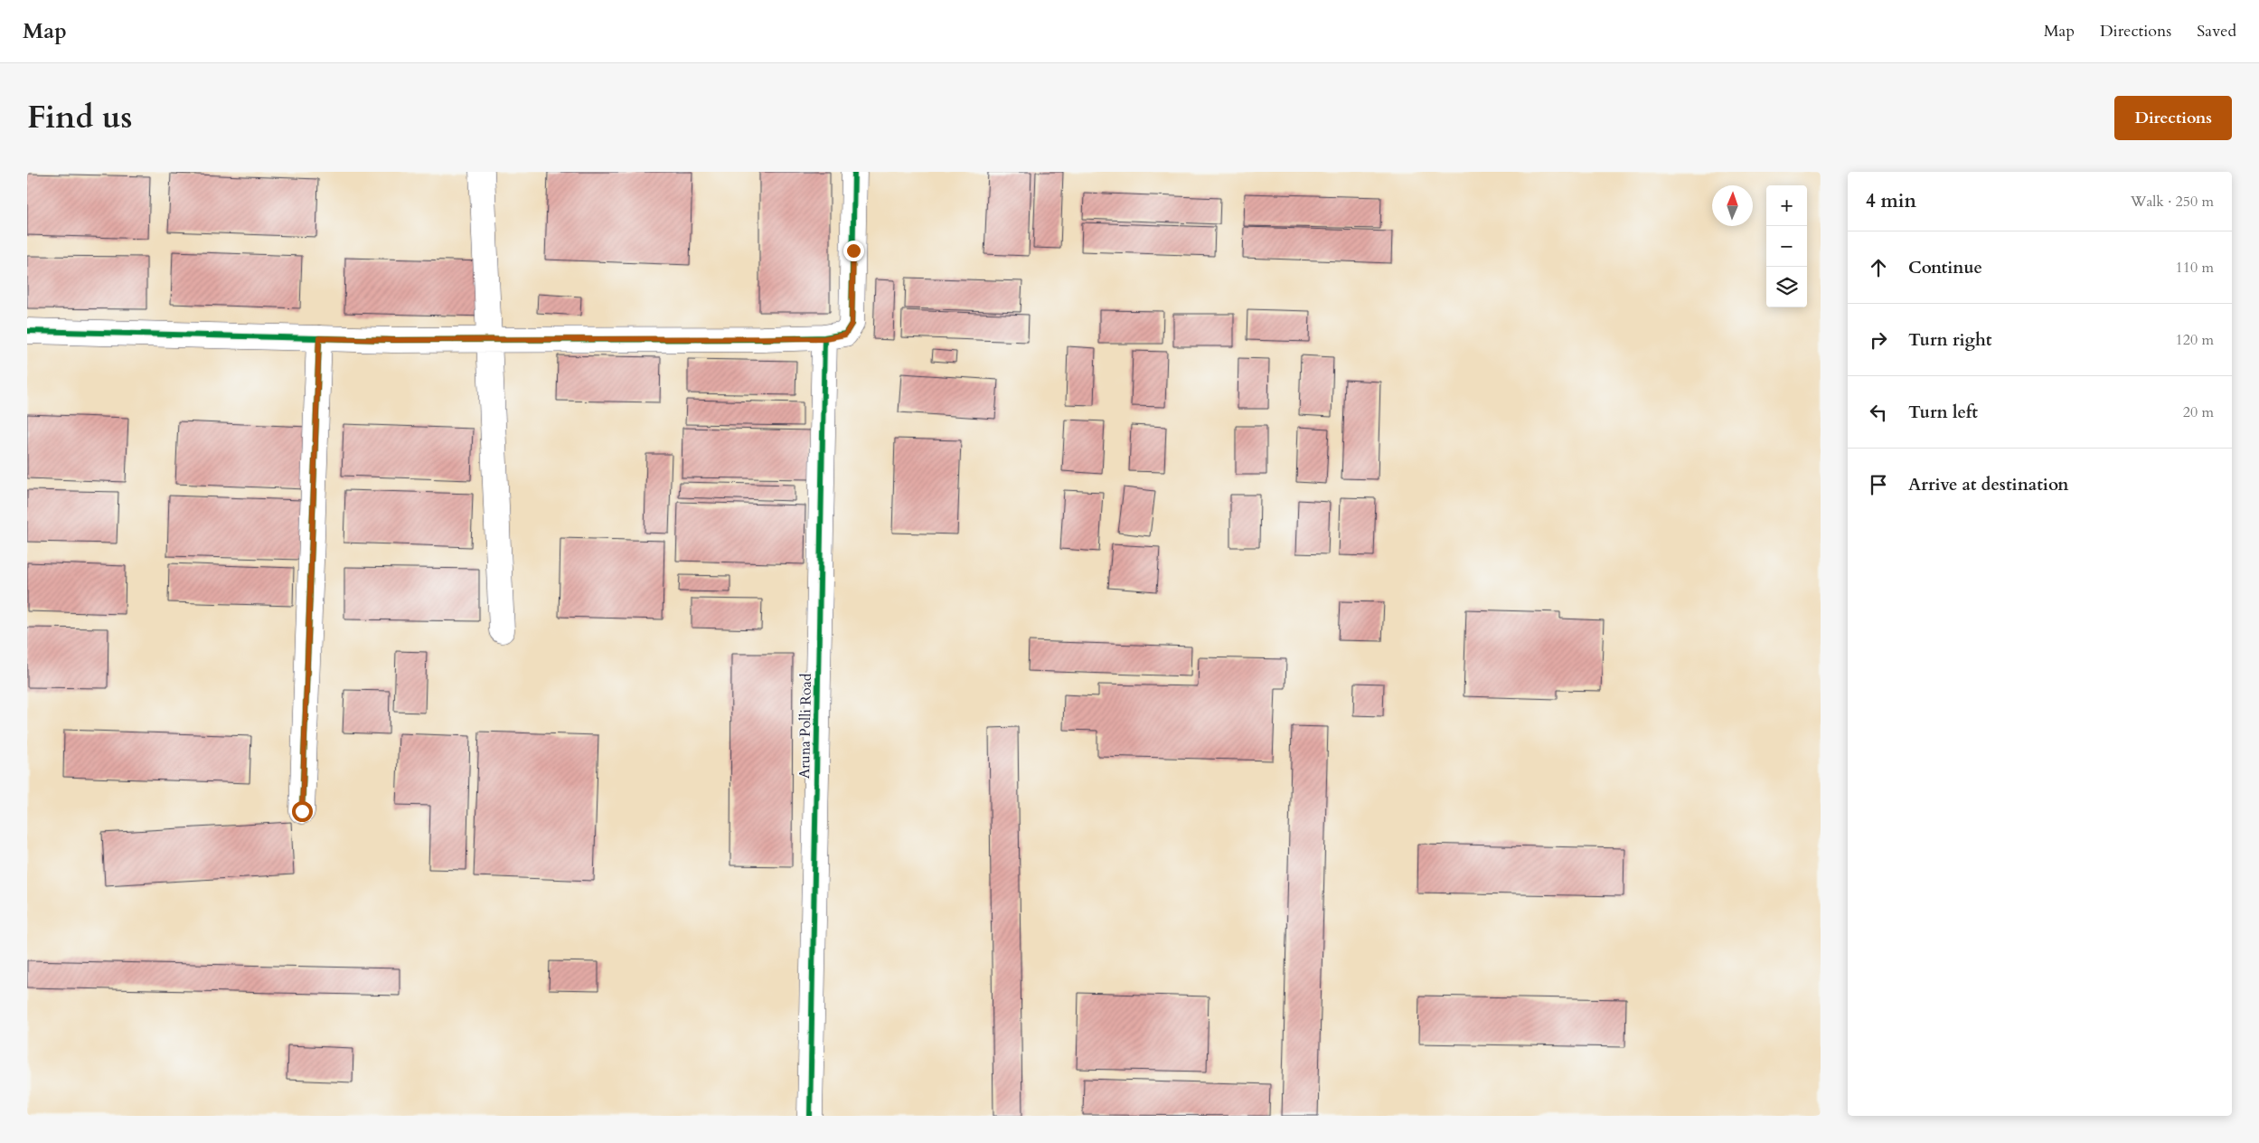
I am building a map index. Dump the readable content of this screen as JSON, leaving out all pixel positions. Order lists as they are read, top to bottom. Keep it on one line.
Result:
{"streets":{"street":["Aruna Polli Road"]},"north":"top","page":{"header":"Map","nav":["Map","Directions","Saved"],"title":"Find us","buttons":"Directions","heading":["4 min","Walk · 250 m"],"map_buttons":["+","−"],"list":[["Continue","110 m"],["Turn right","120 m"],["Turn left","20 m"],"Arrive at destination"]}}
